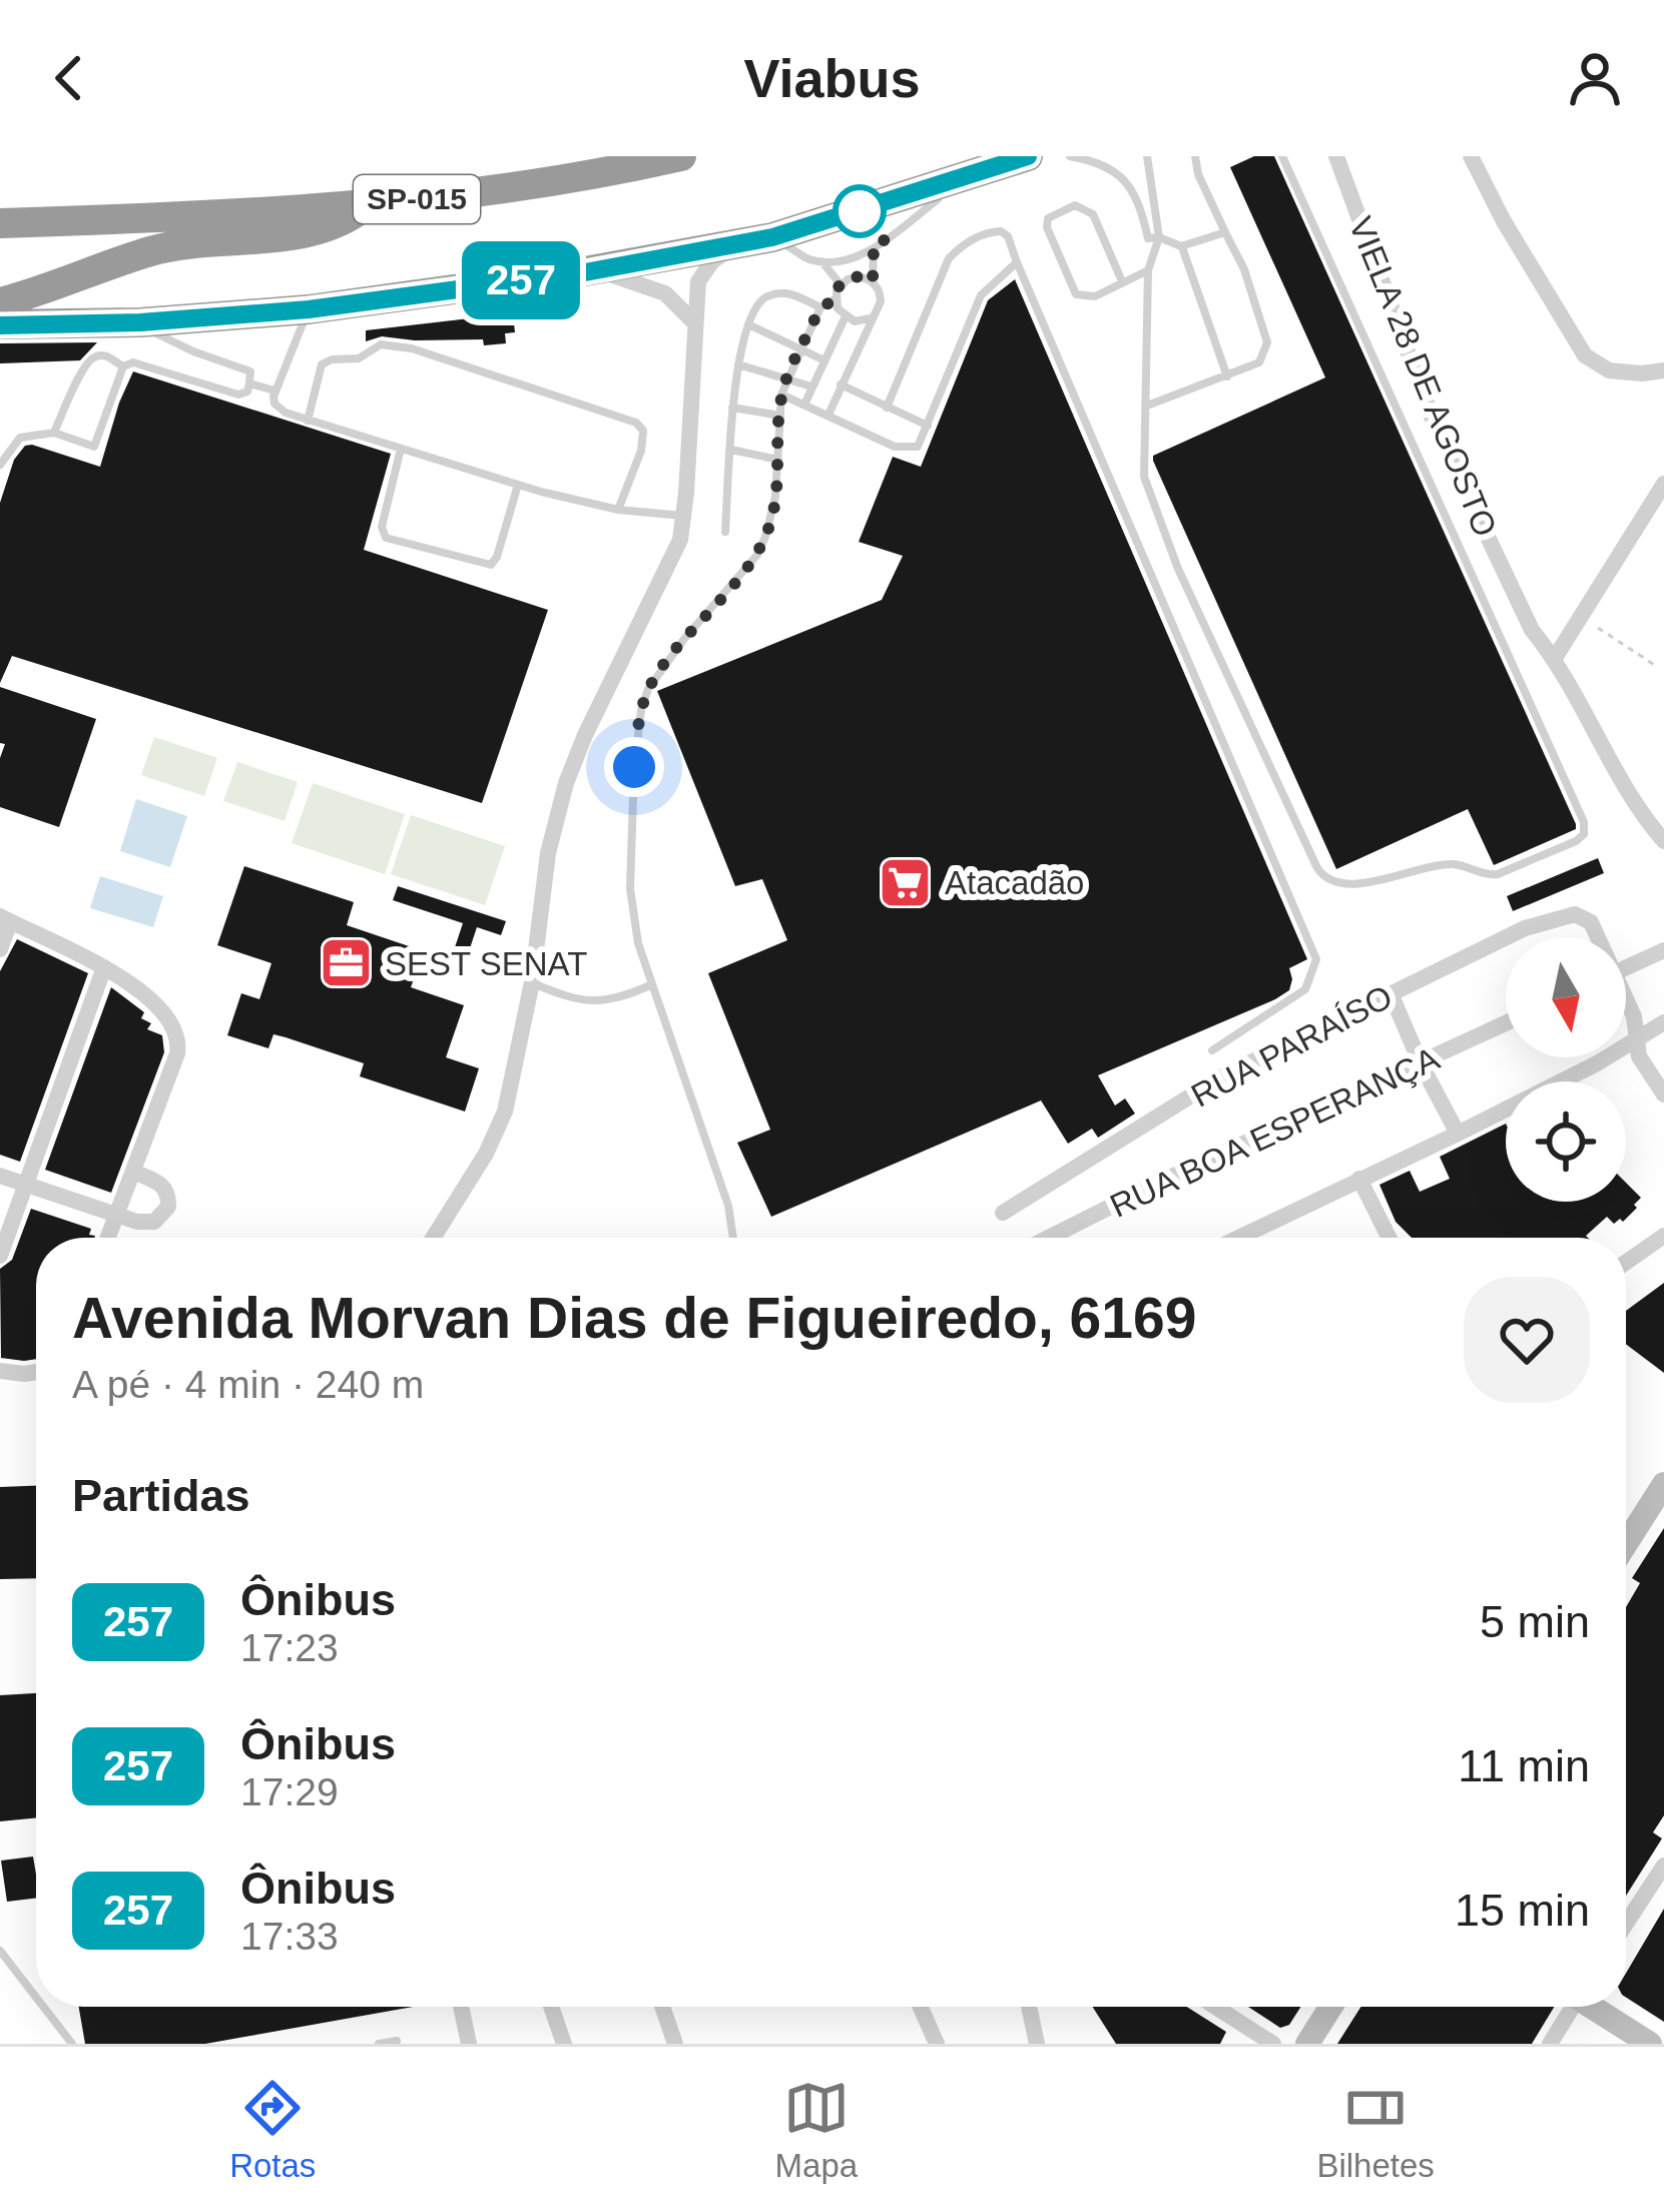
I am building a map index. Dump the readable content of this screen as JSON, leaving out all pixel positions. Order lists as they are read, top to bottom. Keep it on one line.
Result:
{"streets":{"highway":["SP-015"],"street":["VIELA 28 DE AGOSTO","RUA PARAÍSO","RUA BOA ESPERANÇA"]},"places":{"supermarket":["Atacadão"],"office":["SEST SENAT"]},"lines":["bus line 257"],"north":"bottom","page":{"header":"Viabus","on_map":"257","heading":[["Avenida Morvan Dias de Figueiredo, 6169","A pé · 4 min · 240 m"],"Partidas"],"list":[{"mark":"257","name":"Ônibus","note":"17:23","value":"5 min"},{"mark":"257","name":"Ônibus","note":"17:29","value":"11 min"},{"mark":"257","name":"Ônibus","note":"17:33","value":"15 min"}],"tabs":["Rotas","Mapa","Bilhetes"]}}
